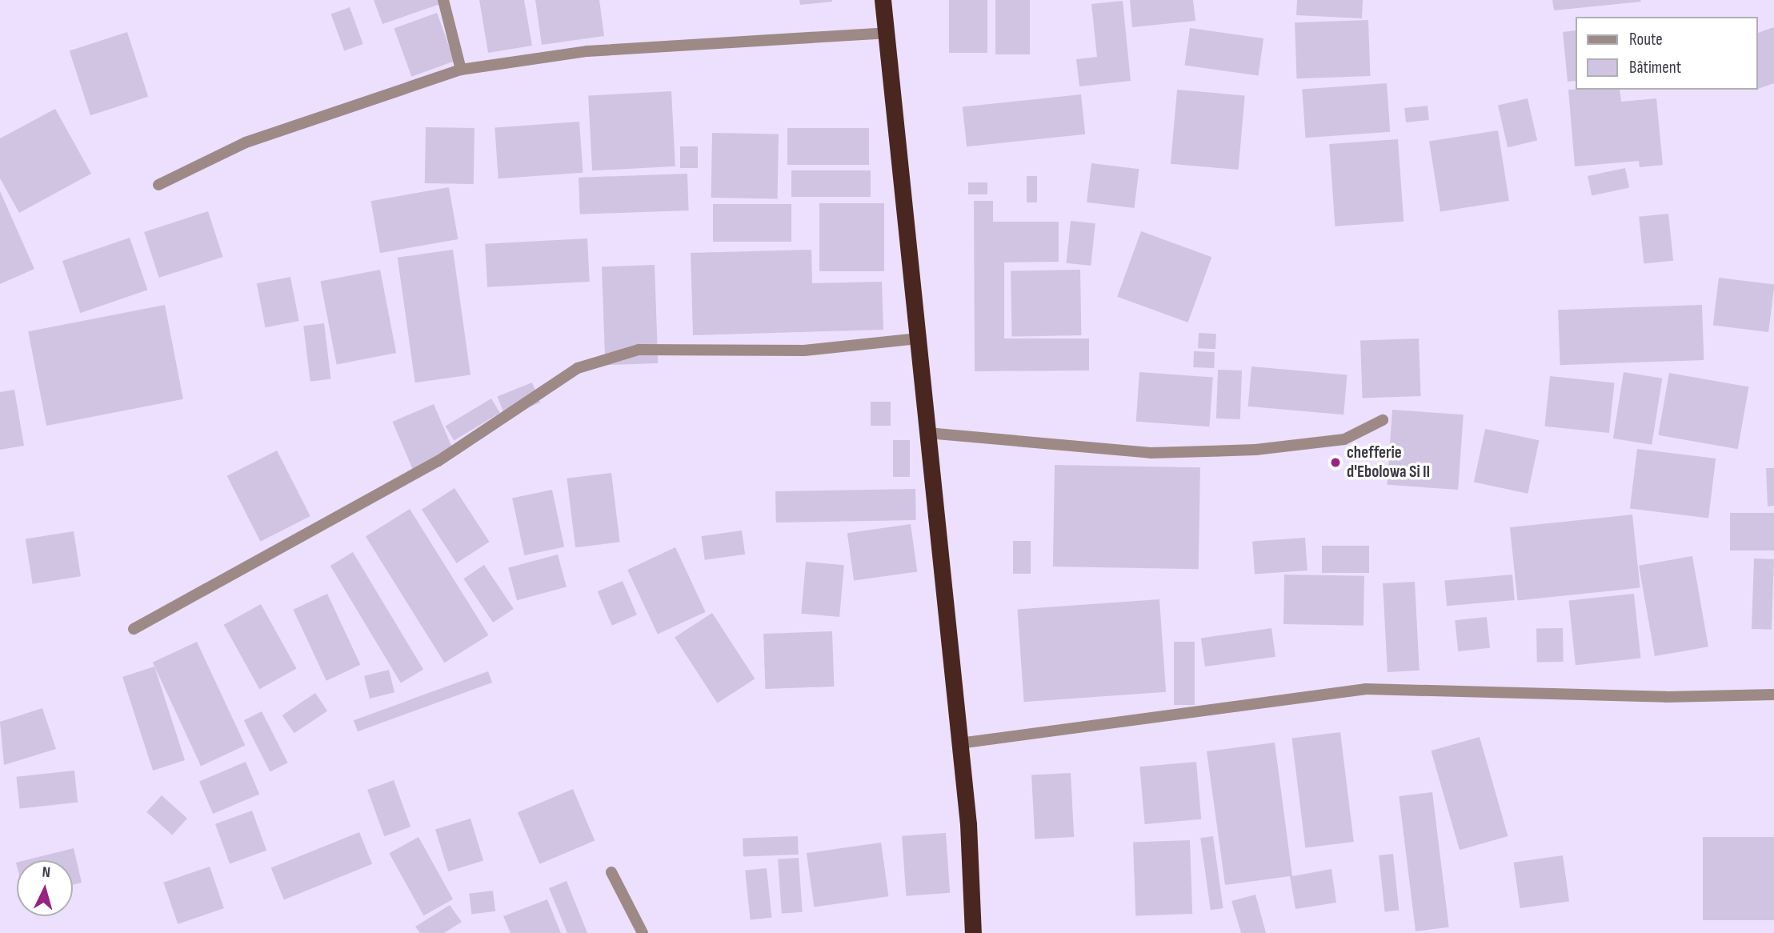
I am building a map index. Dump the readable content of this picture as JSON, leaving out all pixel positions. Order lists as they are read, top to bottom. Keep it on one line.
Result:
{"places":["chefferie d'Ebolowa Si II"],"legend":["Route","Bâtiment"],"north":"top"}
